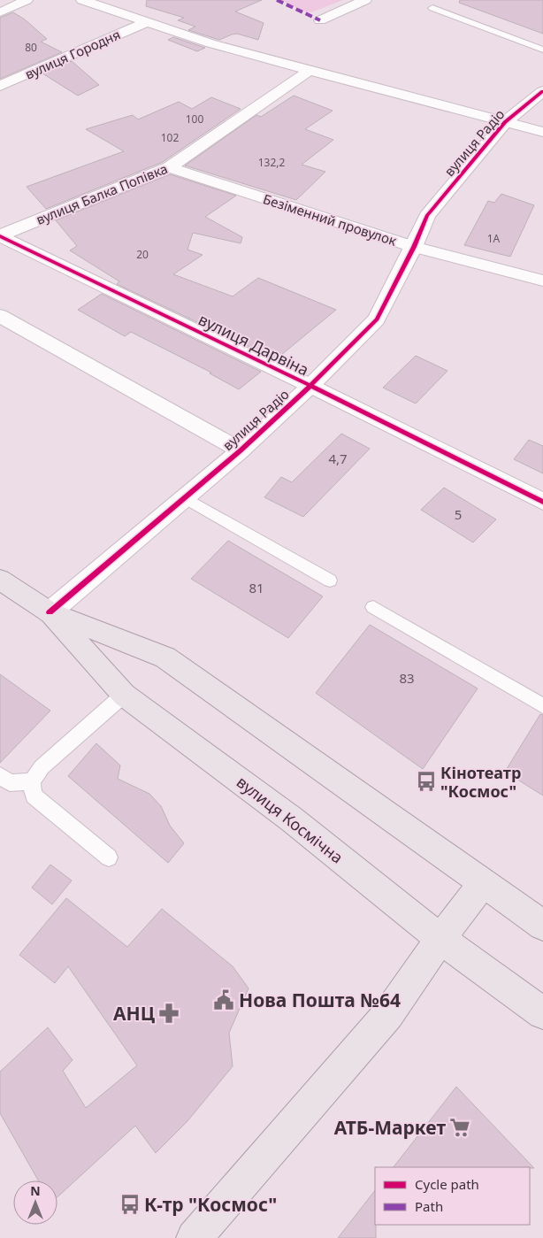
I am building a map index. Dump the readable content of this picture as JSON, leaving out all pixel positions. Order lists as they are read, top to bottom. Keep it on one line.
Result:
{"streets":{"main road":["вулиця Космічна"],"street":["вулиця Городня","вулиця Радіо","вулиця Балка Попівка","Безіменний провулок","вулиця Дарвіна"]},"crossings":[["вулиця Радіо","Безіменний провулок"],["вулиця Радіо","вулиця Дарвіна"],["вулиця Радіо","вулиця Космічна"],["вулиця Балка Попівка","Безіменний провулок"],["вулиця Балка Попівка","вулиця Дарвіна"]],"places":{"bus stop":["Кінотеатр \"Космос\"","К-тр \"Космос\""],"public building":["Нова Пошта №64"],"pharmacy":["АНЦ"],"supermarket":["АТБ-Маркет"]},"house_numbers":["80","100","102","132,2","1А","20","4,7","5","81","83"],"legend":["Cycle path","Path"],"north":"top"}
